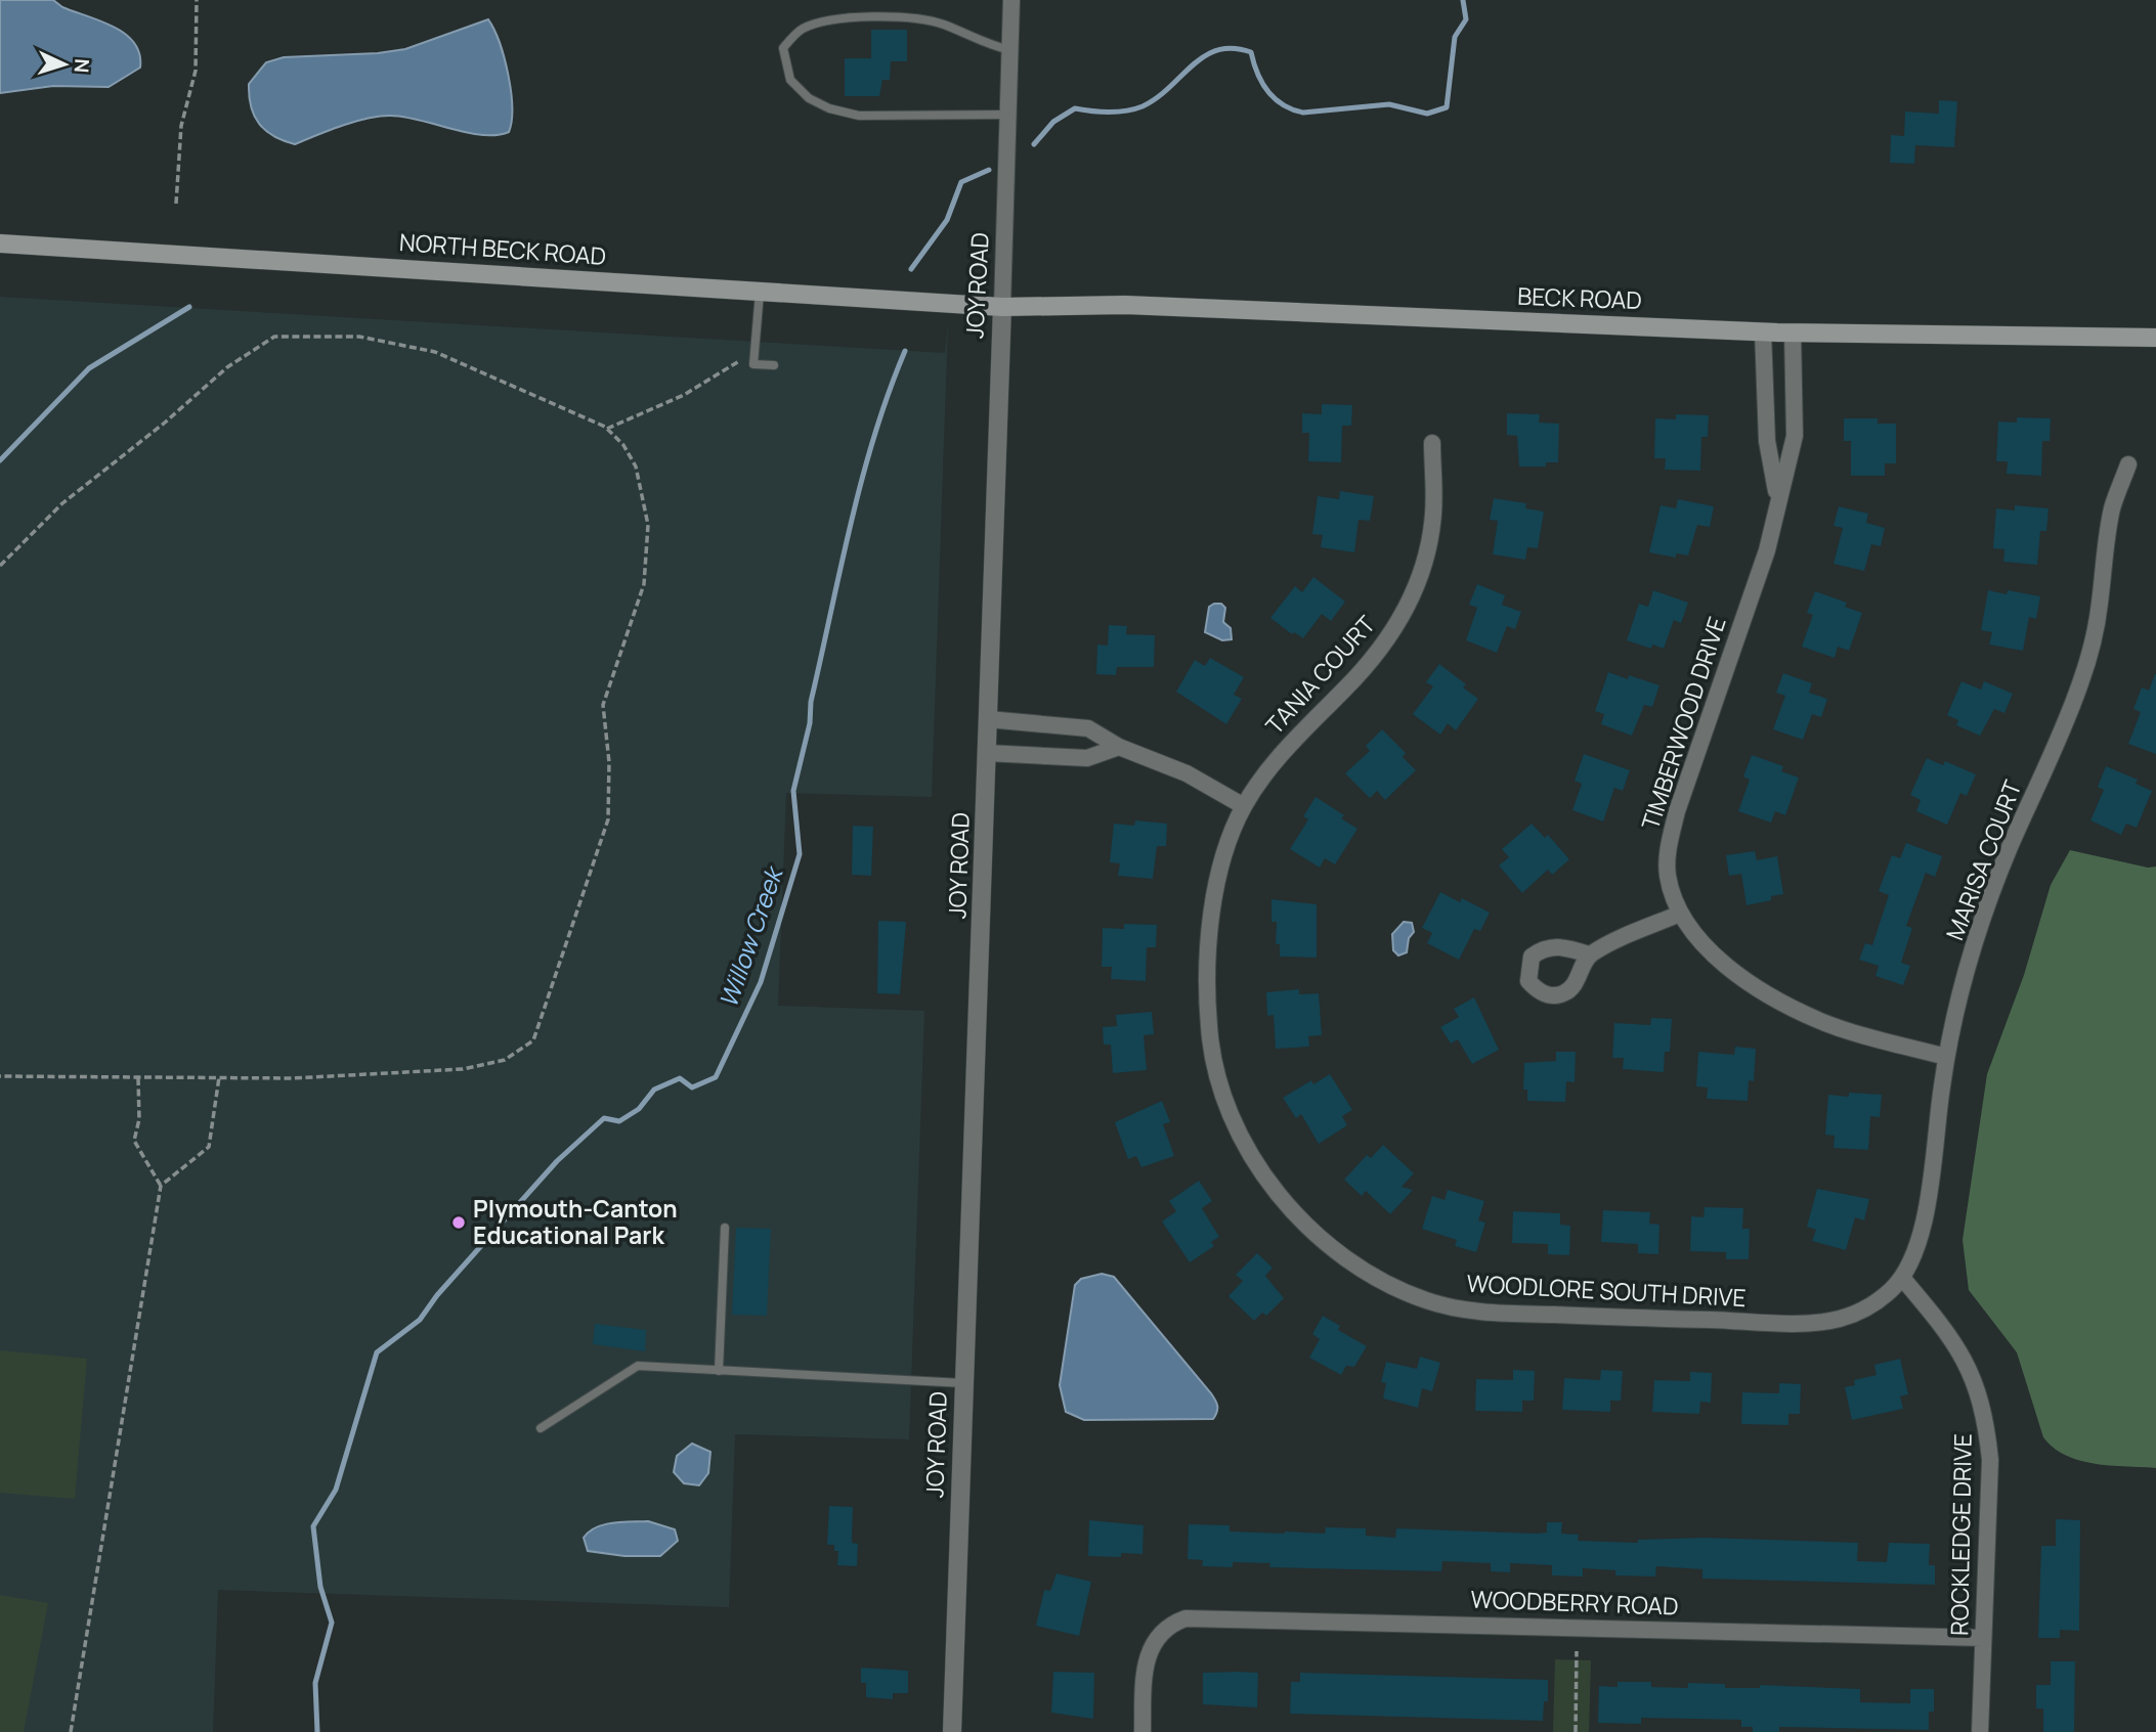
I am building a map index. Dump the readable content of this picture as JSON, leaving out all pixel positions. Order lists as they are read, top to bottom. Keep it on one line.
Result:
{"streets":{"main road":["NORTH BECK ROAD","BECK ROAD"],"street":["JOY ROAD","TANIA COURT","TIMBERWOOD DRIVE","MARISA COURT","WOODLORE SOUTH DRIVE","ROCKLEDGE DRIVE","WOODBERRY ROAD"]},"crossings":[["NORTH BECK ROAD","JOY ROAD"],["NORTH BECK ROAD","BECK ROAD"],["JOY ROAD","BECK ROAD"],["BECK ROAD","TIMBERWOOD DRIVE"],["TANIA COURT","WOODLORE SOUTH DRIVE"],["TIMBERWOOD DRIVE","MARISA COURT"],["MARISA COURT","WOODLORE SOUTH DRIVE"],["MARISA COURT","ROCKLEDGE DRIVE"],["WOODLORE SOUTH DRIVE","ROCKLEDGE DRIVE"],["ROCKLEDGE DRIVE","WOODBERRY ROAD"]],"water":["Willow Creek"],"places":["Plymouth-Canton Educational Park"],"north":"right"}
